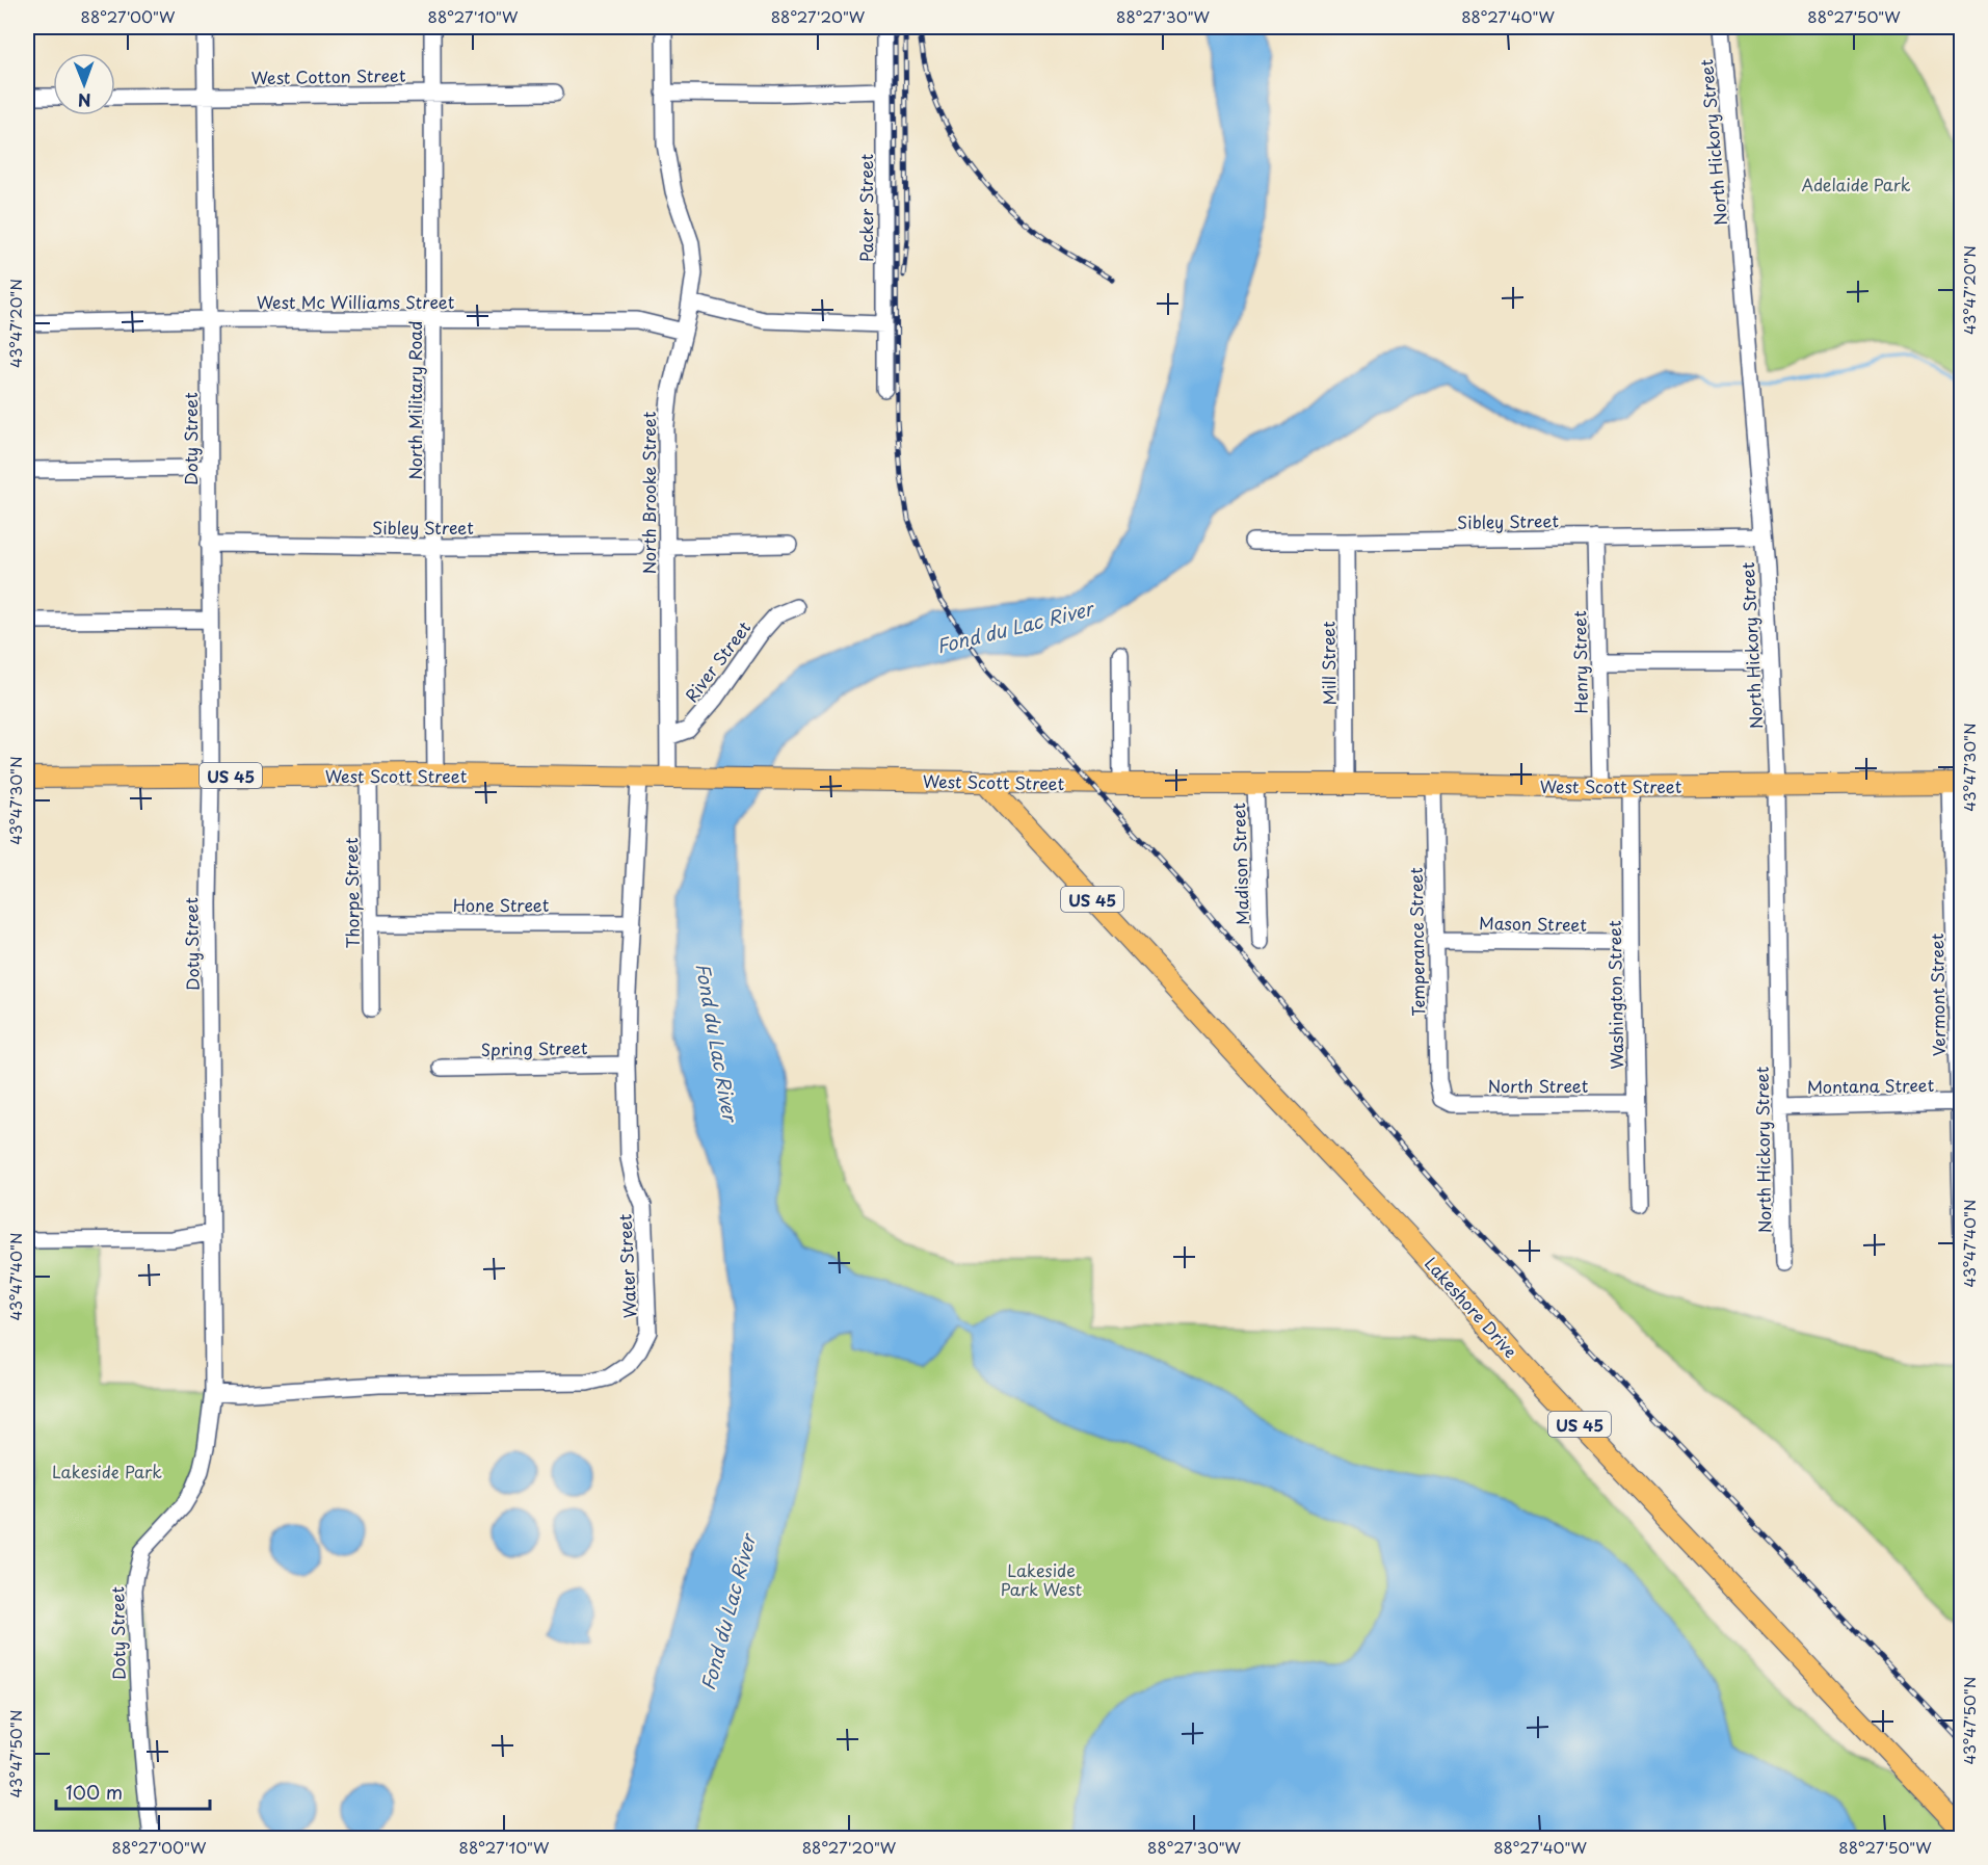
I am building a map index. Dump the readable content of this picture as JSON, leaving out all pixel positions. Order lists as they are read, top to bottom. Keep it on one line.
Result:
{"streets":{"main road":["US 45","West Scott Street","Lakeshore Drive"],"street":["West Cotton Street","North Hickory Street","Packer Street","West Mc Williams Street","North Military Road","Doty Street","North Brooke Street","Sibley Street","River Street","Henry Street","Mill Street","Madison Street","Thorpe Street","Hone Street","Mason Street","Temperance Street","Washington Street","Vermont Street","Spring Street","North Street","Montana Street","Water Street"]},"crossings":[["West Cotton Street","North Military Road"],["West Cotton Street","Doty Street"],["North Hickory Street","Sibley Street"],["North Hickory Street","West Scott Street"],["North Hickory Street","Montana Street"],["West Mc Williams Street","North Military Road"],["West Mc Williams Street","Doty Street"],["West Mc Williams Street","North Brooke Street"],["North Military Road","Sibley Street"],["North Military Road","West Scott Street"],["Doty Street","Sibley Street"],["Doty Street","West Scott Street"],["Doty Street","Water Street"],["North Brooke Street","River Street"],["North Brooke Street","West Scott Street"],["Sibley Street","Henry Street"],["Sibley Street","Mill Street"],["Henry Street","West Scott Street"],["Mill Street","West Scott Street"],["West Scott Street","Madison Street"],["West Scott Street","Thorpe Street"],["West Scott Street","Temperance Street"],["West Scott Street","Washington Street"],["West Scott Street","Vermont Street"],["West Scott Street","Water Street"],["West Scott Street","Lakeshore Drive"],["Thorpe Street","Hone Street"],["Hone Street","Water Street"],["Mason Street","Temperance Street"],["Mason Street","Washington Street"],["Temperance Street","North Street"],["Washington Street","North Street"],["Vermont Street","Montana Street"],["Spring Street","Water Street"]],"water":["Fond du Lac River"],"parks":["Adelaide Park","Lakeside Park","Lakeside Park West"],"scale_bar":"100 m","north":"bottom","coordinates":["88°27'00\"W","88°27'10\"W","88°27'20\"W","88°27'30\"W","88°27'40\"W","88°27'50\"W","43°47'20\"N","43°47'30\"N","43°47'40\"N","43°47'50\"N"]}
